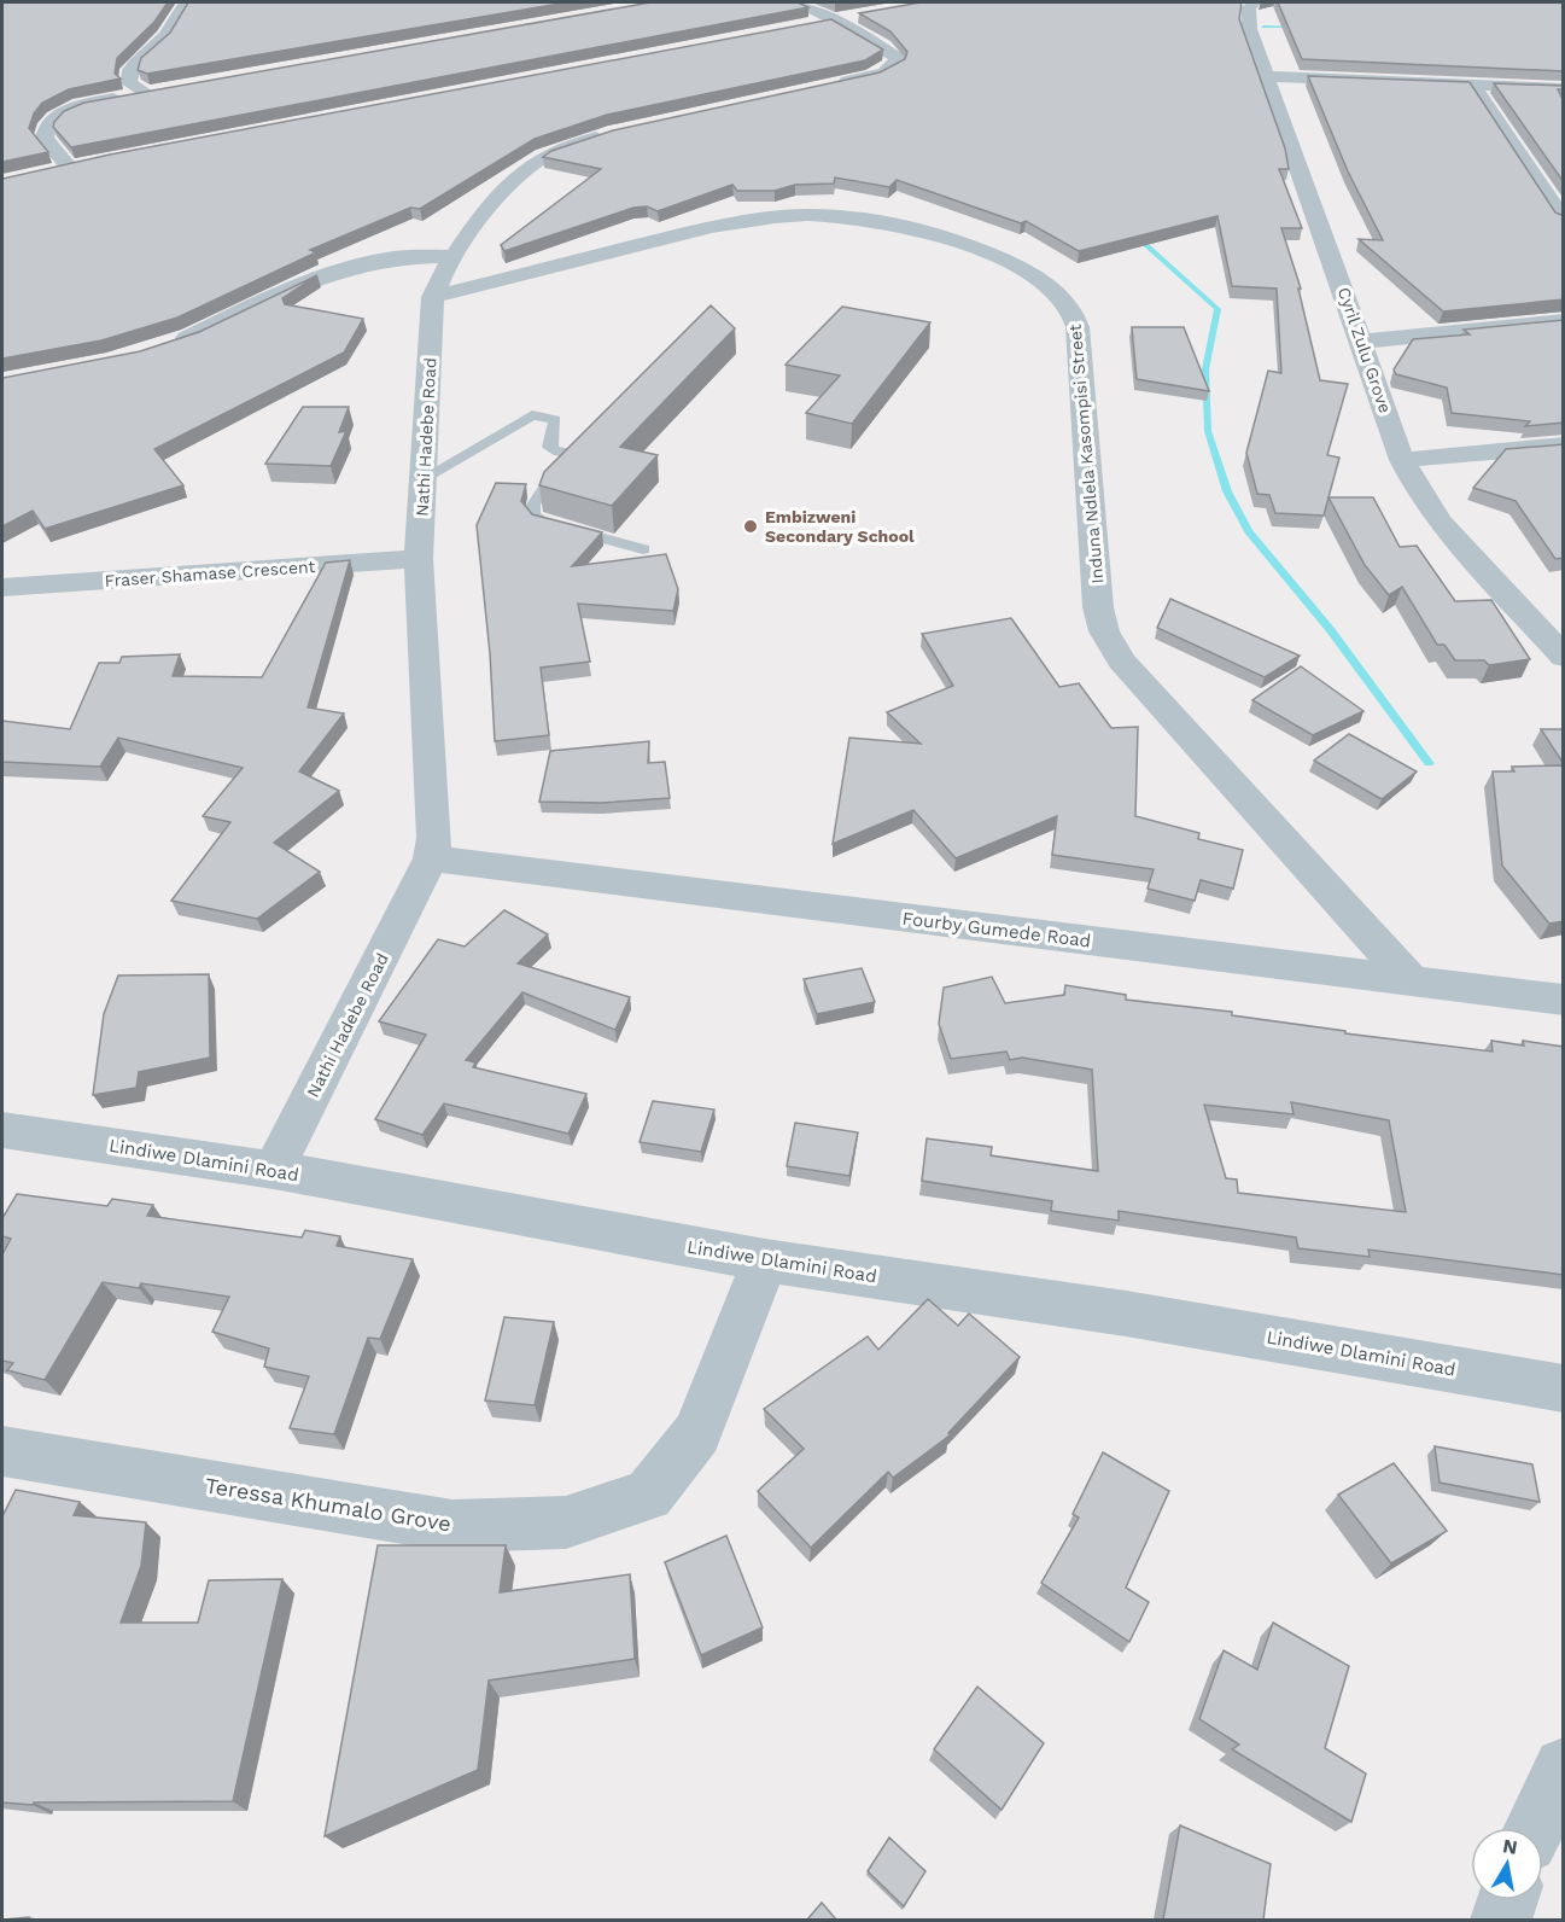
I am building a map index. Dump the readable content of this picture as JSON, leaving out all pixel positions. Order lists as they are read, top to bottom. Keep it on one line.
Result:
{"streets":{"street":["Cyril Zulu Grove","Nathi Hadebe Road","Induna Ndlela Kasompisi Street","Fraser Shamase Crescent","Fourby Gumede Road","Lindiwe Dlamini Road","Teressa Khumalo Grove"]},"crossings":[["Nathi Hadebe Road","Induna Ndlela Kasompisi Street"],["Nathi Hadebe Road","Fraser Shamase Crescent"],["Nathi Hadebe Road","Fourby Gumede Road"],["Nathi Hadebe Road","Lindiwe Dlamini Road"],["Induna Ndlela Kasompisi Street","Fourby Gumede Road"],["Lindiwe Dlamini Road","Teressa Khumalo Grove"]],"places":["Embizweni Secondary School"],"north":"top"}
